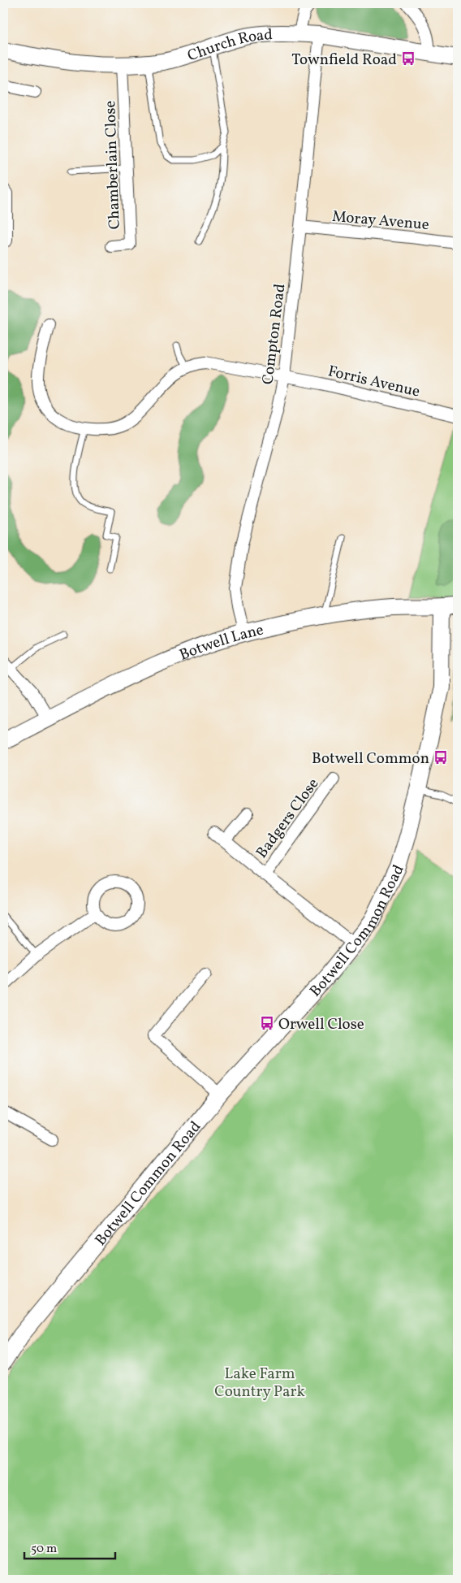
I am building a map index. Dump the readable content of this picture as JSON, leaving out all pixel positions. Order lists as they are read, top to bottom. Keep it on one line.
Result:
{"streets":{"street":["Church Road","Chamberlain Close","Moray Avenue","Compton Road","Forris Avenue","Botwell Lane","Badgers Close","Botwell Common Road"]},"crossings":[["Church Road","Chamberlain Close"],["Church Road","Compton Road"],["Moray Avenue","Compton Road"],["Compton Road","Forris Avenue"],["Compton Road","Botwell Lane"],["Botwell Lane","Botwell Common Road"],["Badgers Close","Botwell Common Road"]],"parks":["Lake Farm Country Park"],"places":{"bus stop":["Townfield Road","Botwell Common","Orwell Close"]},"scale_bar":"50 m"}
